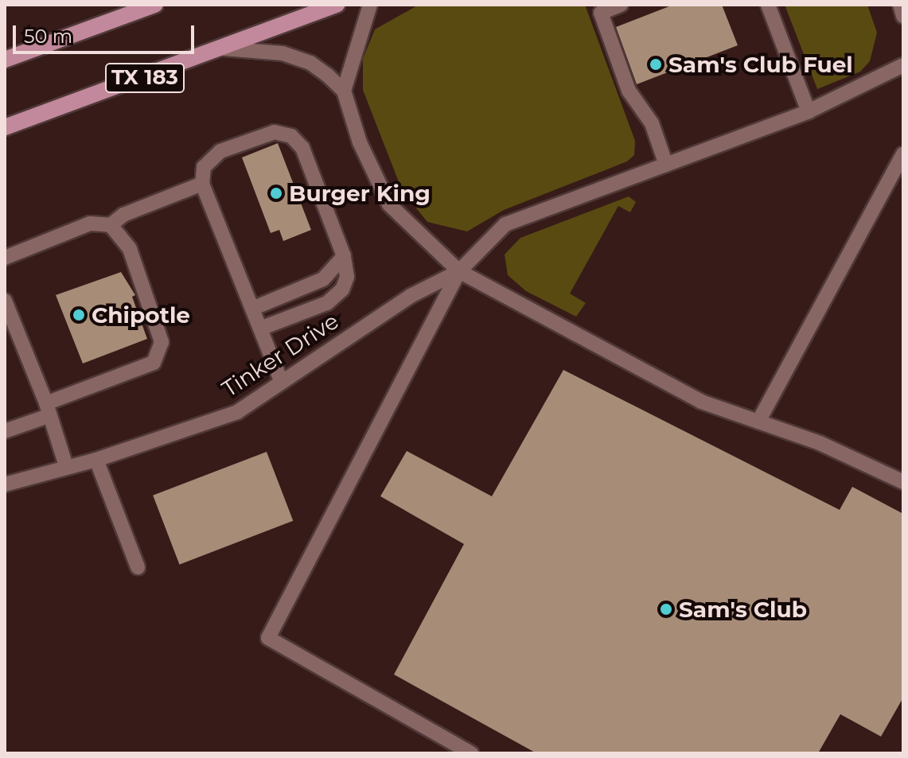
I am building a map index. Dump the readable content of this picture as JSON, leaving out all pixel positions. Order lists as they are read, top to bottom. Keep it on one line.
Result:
{"streets":{"main road":["TX 183"],"lane":["Tinker Drive"]},"places":["Sam's Club Fuel","Burger King","Chipotle","Sam's Club"],"scale_bar":"50 m"}
